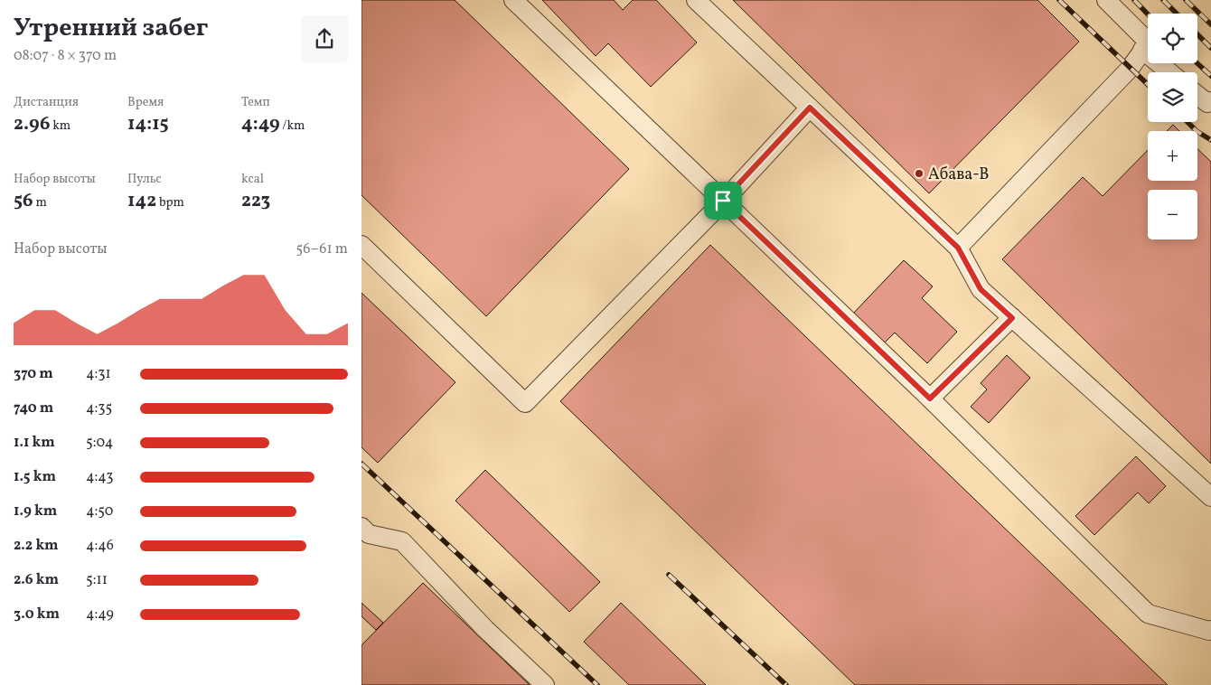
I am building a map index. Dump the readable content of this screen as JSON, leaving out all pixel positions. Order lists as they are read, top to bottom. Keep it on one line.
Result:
{"places":["Абава-В"],"page":{"heading":["Утренний забег","08:07 · 8 × 370 m"],"map_buttons":["+","−"],"stats":[["Дистанция","2.96 km"],["Время","14:15"],["Темп","4:49 /km"],["Набор высоты","56 m"],["Пульс","142 bpm"],["kcal","223"]],"chart":["Набор высоты","56–61 m"],"list":[{"name":"370 m","note":"4:31"},{"name":"740 m","note":"4:35"},{"name":"1.1 km","note":"5:04"},{"name":"1.5 km","note":"4:43"},{"name":"1.9 km","note":"4:50"},{"name":"2.2 km","note":"4:46"},{"name":"2.6 km","note":"5:11"},{"name":"3.0 km","note":"4:49"}]}}
